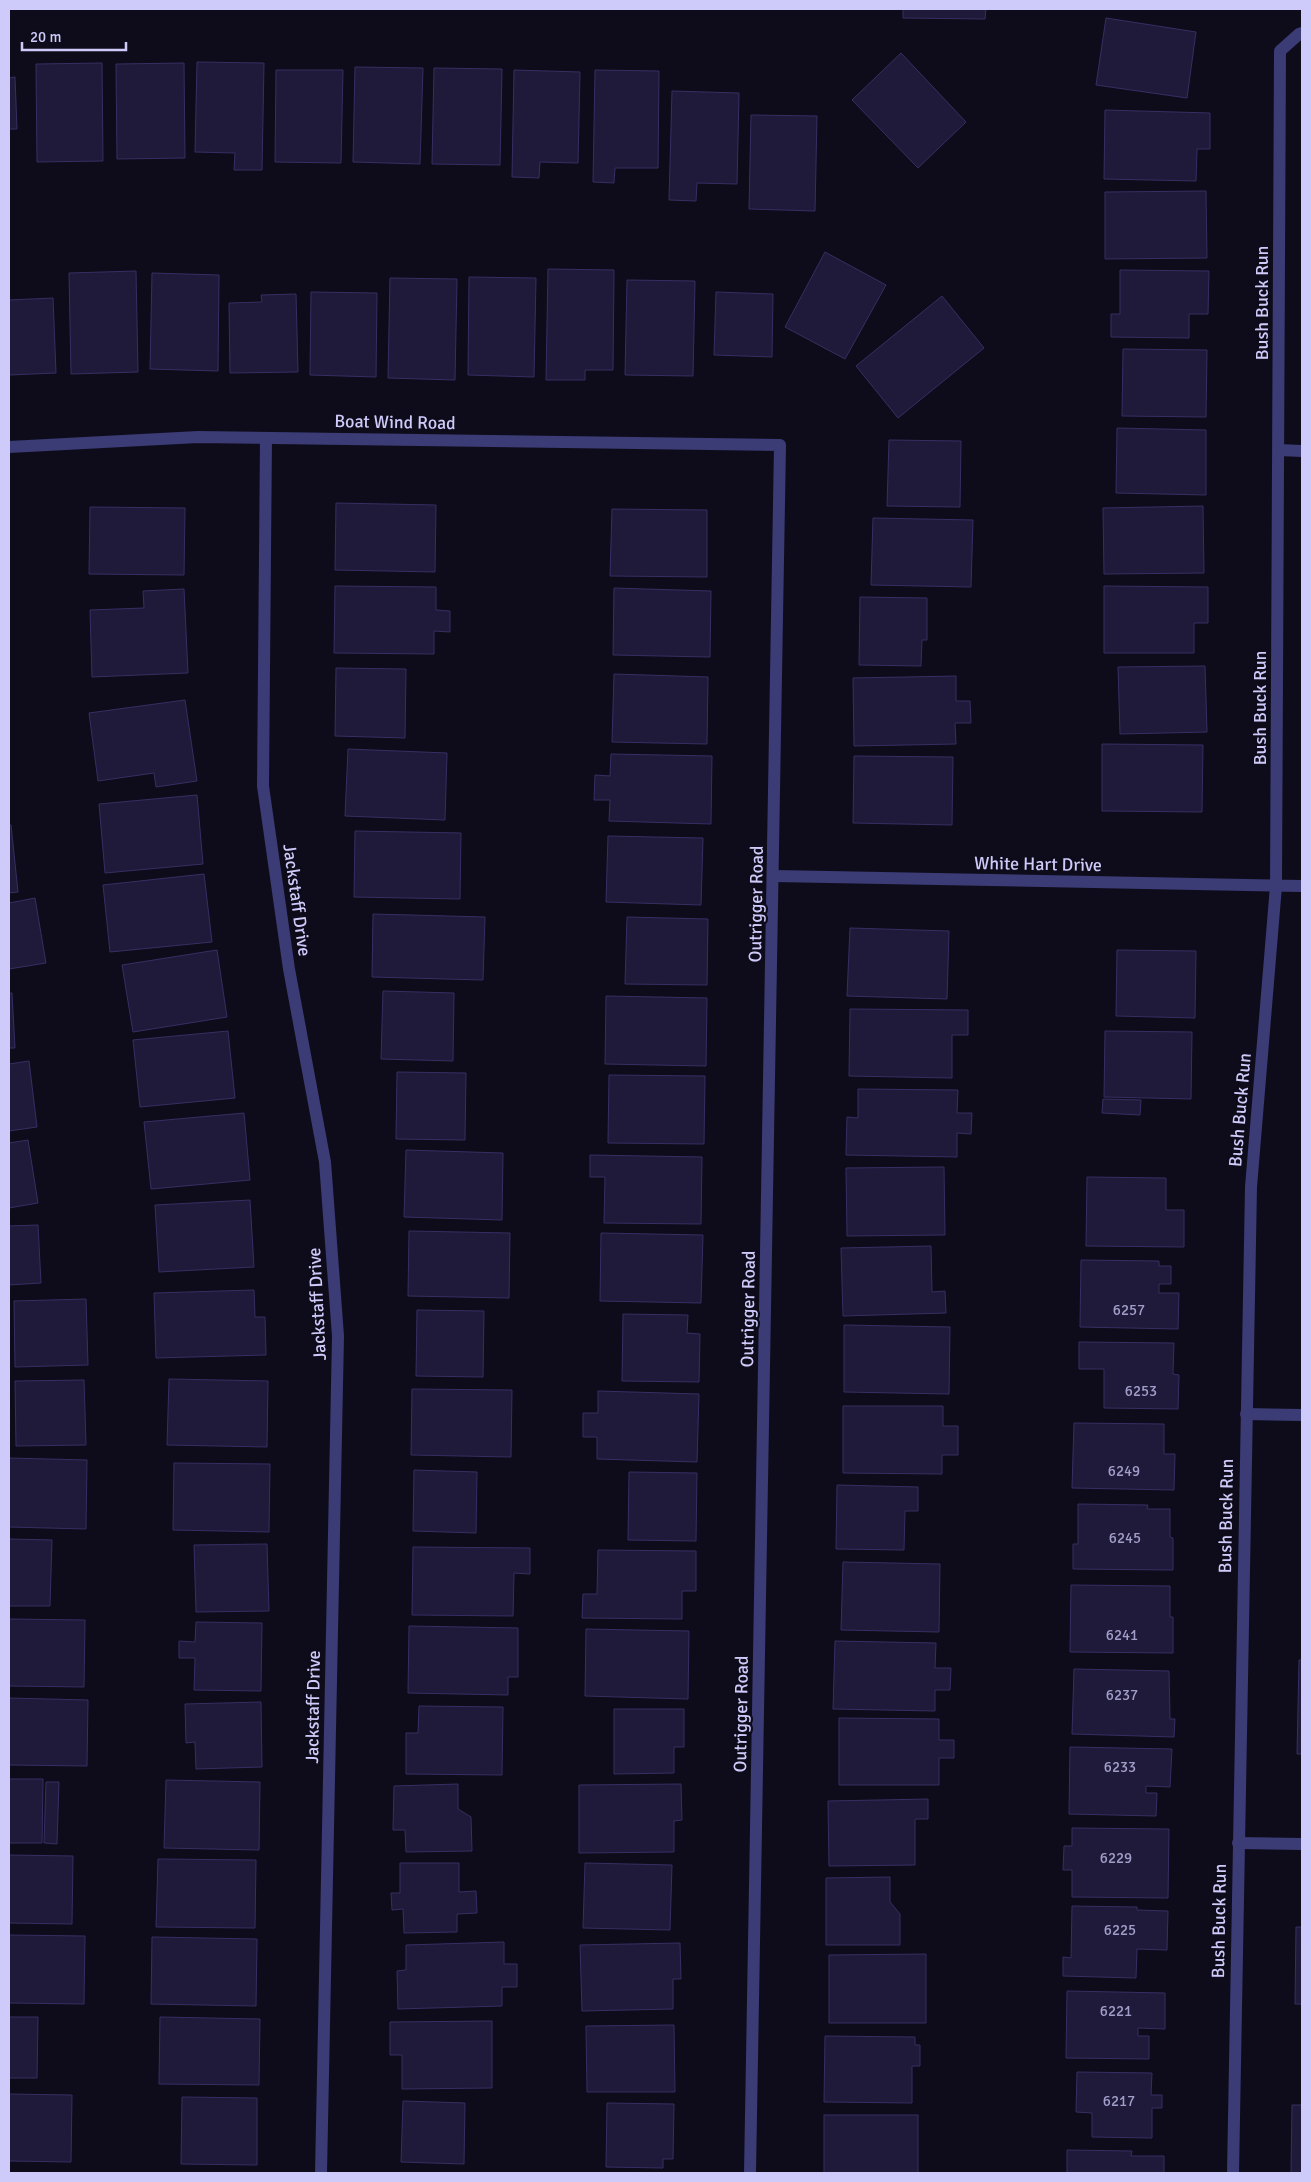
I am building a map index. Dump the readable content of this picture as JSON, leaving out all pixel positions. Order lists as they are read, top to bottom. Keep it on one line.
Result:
{"streets":{"street":["Bush Buck Run","Boat Wind Road","White Hart Drive","Jackstaff Drive","Outrigger Road"]},"crossings":[["Bush Buck Run","White Hart Drive"],["Boat Wind Road","Jackstaff Drive"],["Boat Wind Road","Outrigger Road"],["White Hart Drive","Outrigger Road"]],"house_numbers":["6257","6253","6249","6245","6241","6237","6233","6229","6225","6221","6217"],"scale_bar":"20 m"}
